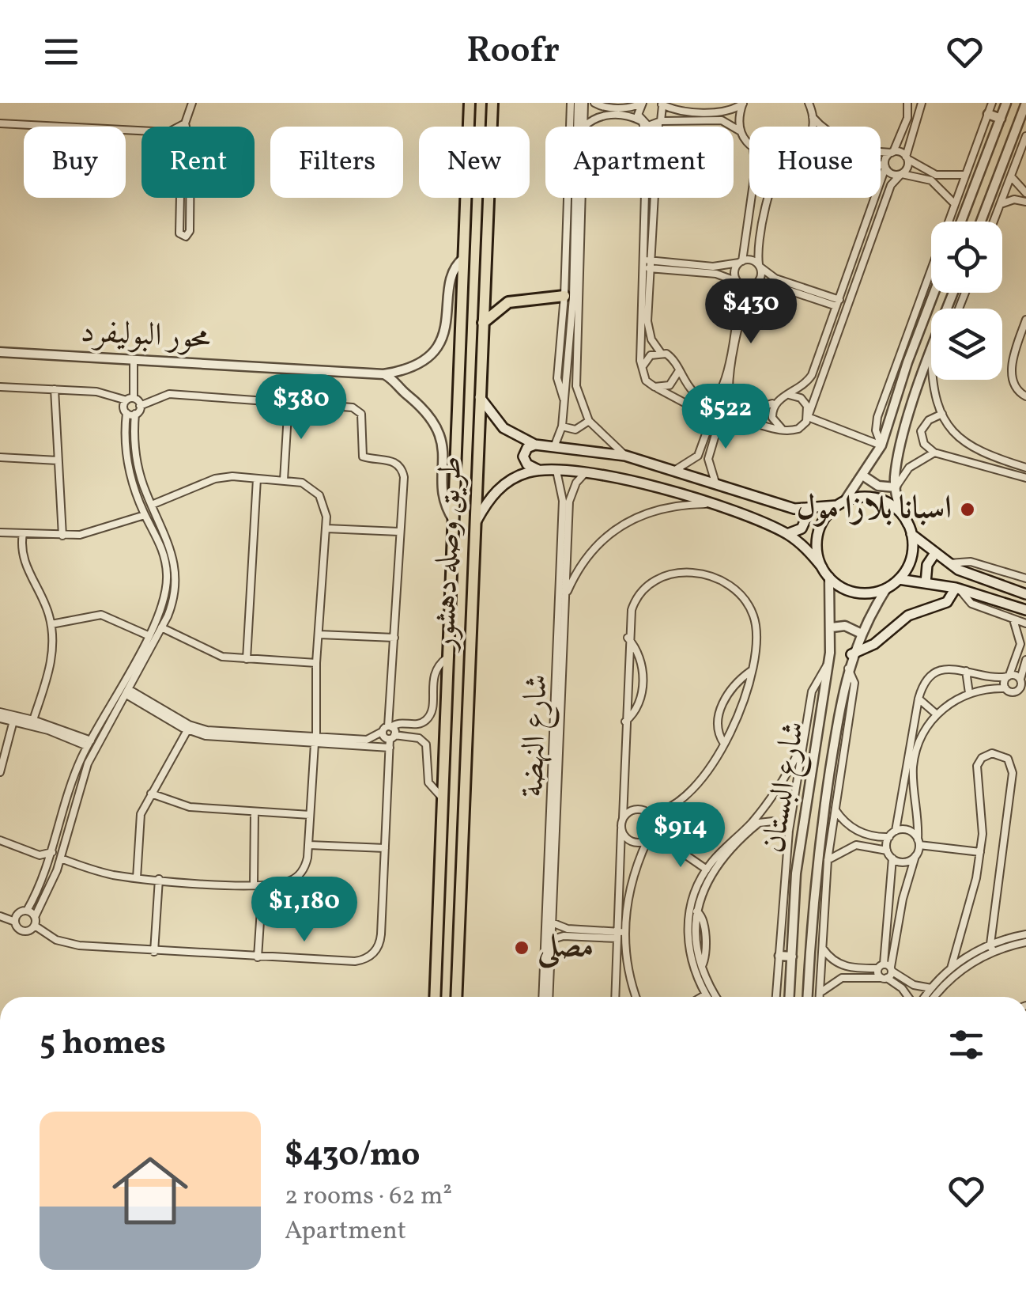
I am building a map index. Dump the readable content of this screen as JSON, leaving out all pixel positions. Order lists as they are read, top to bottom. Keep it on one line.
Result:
{"streets":{"main road":["طريق وصله دهشور"],"street":["محور البوليفرد","شارع النهضة","شارع البستان"]},"crossings":[["محور البوليفرد","طريق وصله دهشور"]],"places":["اسبانا بلازا مول","مصلى"],"page":{"header":"Roofr","chip":["Buy","Rent","Filters","New","Apartment","House"],"price":["$430","$380","$522","$914","$1,180"],"heading":"5 homes","list":[{"name":"$430/mo","note":"2 rooms · 62 m² · Apartment"}]}}
